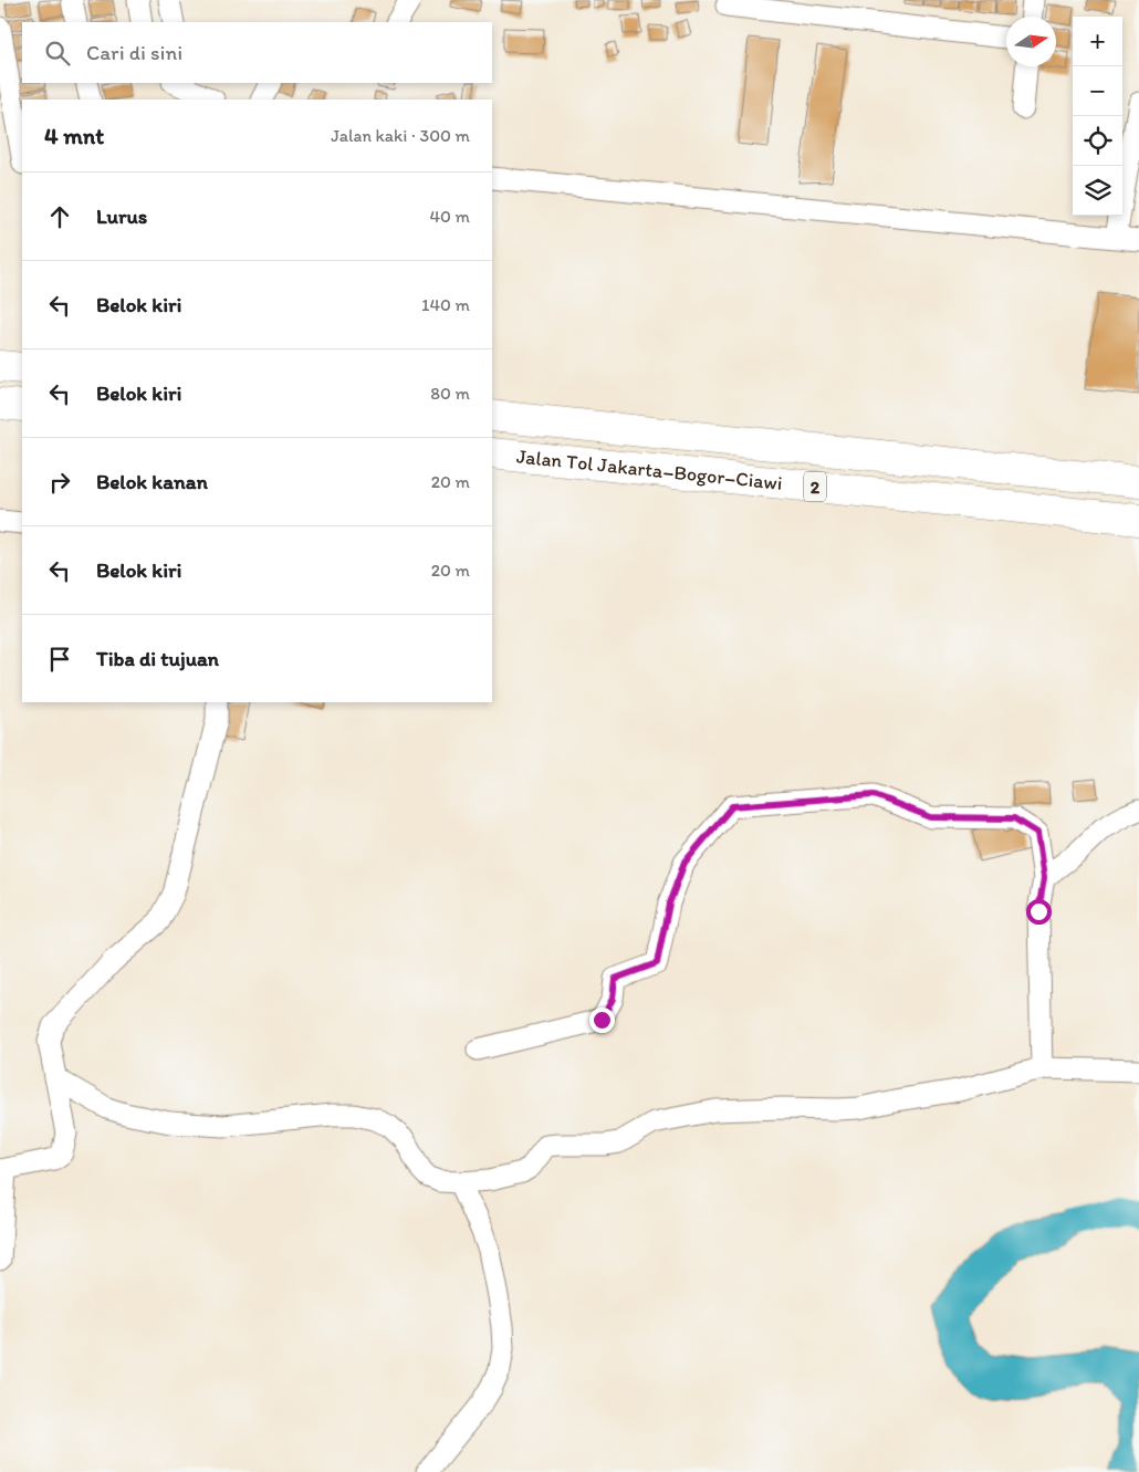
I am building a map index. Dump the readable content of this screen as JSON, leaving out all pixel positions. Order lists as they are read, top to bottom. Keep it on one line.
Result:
{"streets":{"highway":["Jalan Tol Jakarta–Bogor–Ciawi","2"]},"north":"right","page":{"map_buttons":["+","−"],"search":"Cari di sini","heading":["4 mnt","Jalan kaki · 300 m"],"list":[["Lurus","40 m"],["Belok kiri","140 m"],["Belok kiri","80 m"],["Belok kanan","20 m"],["Belok kiri","20 m"],"Tiba di tujuan"]}}
